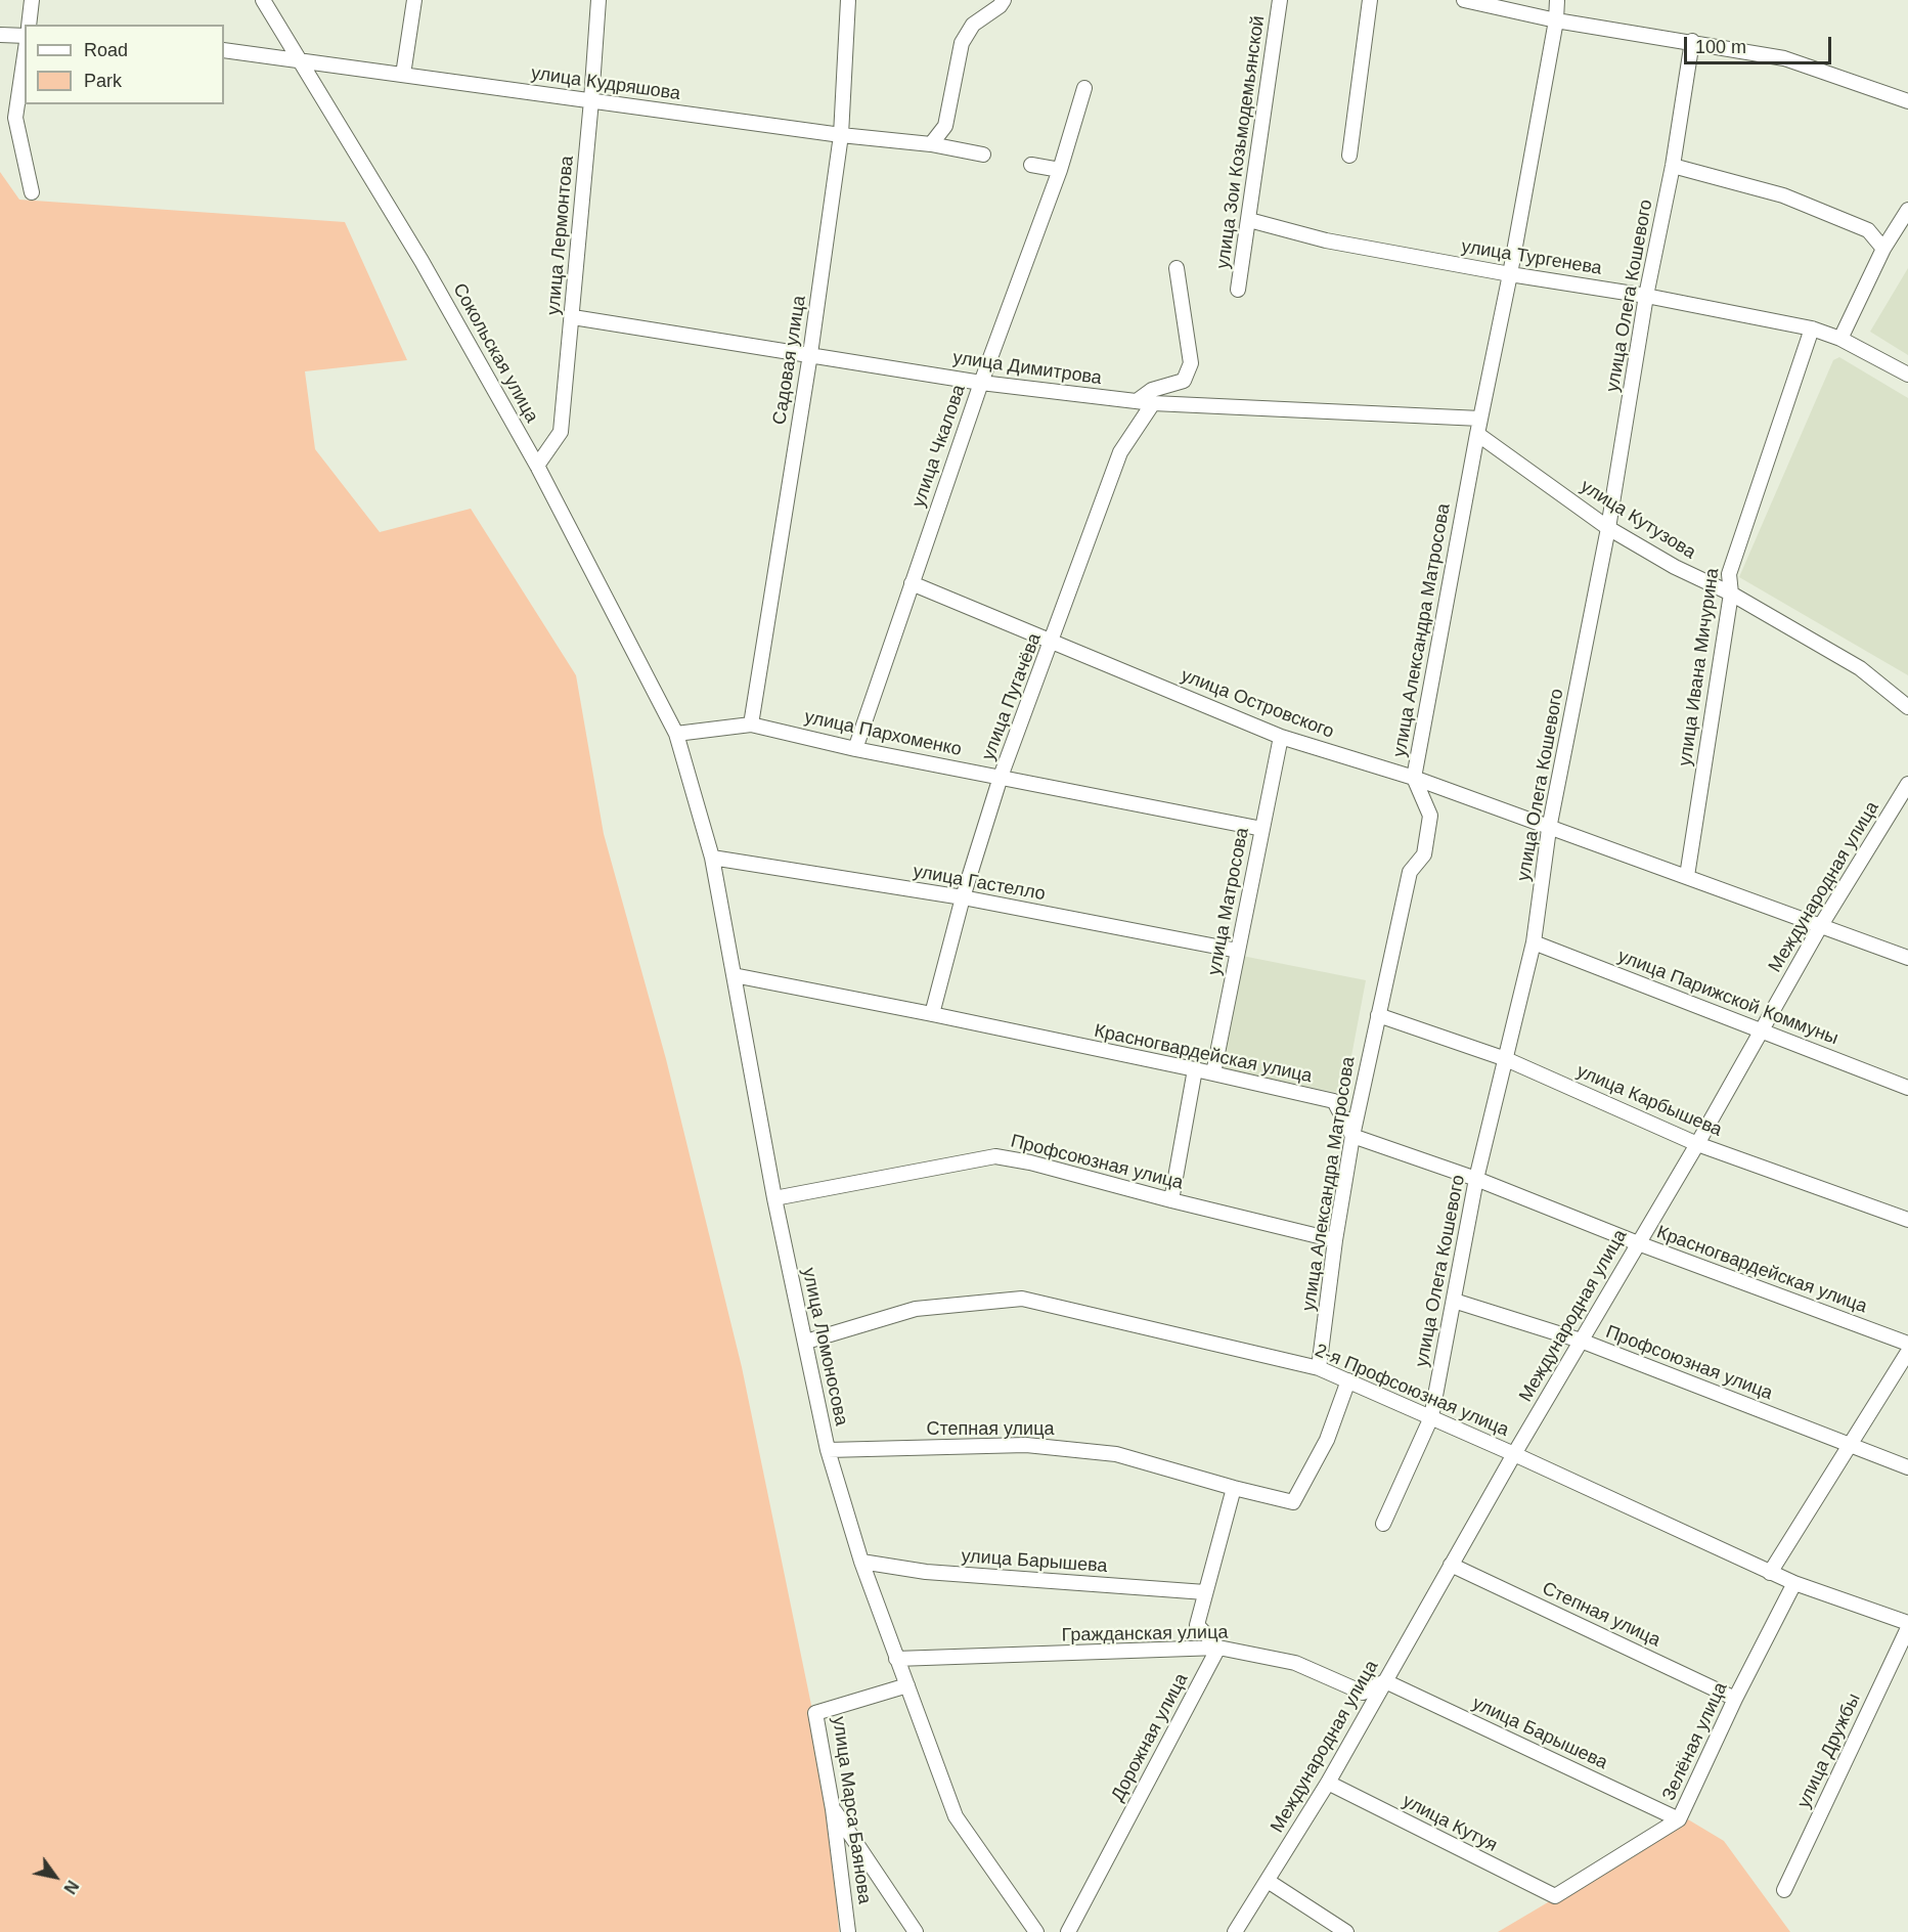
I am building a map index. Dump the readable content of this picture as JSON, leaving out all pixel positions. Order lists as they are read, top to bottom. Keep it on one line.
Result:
{"streets":{"street":["улица Кудряшова","улица Зои Козьмодемьянской","улица Лермонтова","улица Тургенева","улица Олега Кошевого","Сокольская улица","Садовая улица","улица Димитрова","улица Чкалова","улица Кутузова","улица Александра Матросова","улица Ивана Мичурина","улица Пугачёва","улица Островского","улица Пархоменко","улица Гастелло","Международная улица","улица Матросова","улица Парижской Коммуны","Красногвардейская улица","улица Карбышева","Профсоюзная улица","улица Ломоносова","2-я Профсоюзная улица","Степная улица","улица Барышева","Гражданская улица","Дорожная улица","Зелёная улица","улица Дружбы","улица Марса Баянова","улица Кутуя"]},"crossings":[["улица Кудряшова","улица Лермонтова"],["улица Кудряшова","Сокольская улица"],["улица Кудряшова","Садовая улица"],["улица Зои Козьмодемьянской","улица Тургенева"],["улица Лермонтова","Сокольская улица"],["улица Лермонтова","улица Димитрова"],["улица Тургенева","улица Олега Кошевого"],["улица Тургенева","улица Александра Матросова"],["улица Тургенева","улица Ивана Мичурина"],["улица Олега Кошевого","улица Кутузова"],["улица Олега Кошевого","улица Островского"],["улица Олега Кошевого","улица Парижской Коммуны"],["улица Олега Кошевого","Красногвардейская улица"],["улица Олега Кошевого","улица Карбышева"],["улица Олега Кошевого","Профсоюзная улица"],["улица Олега Кошевого","2-я Профсоюзная улица"],["Сокольская улица","улица Пархоменко"],["Сокольская улица","улица Ломоносова"],["Садовая улица","улица Димитрова"],["Садовая улица","улица Пархоменко"],["улица Димитрова","улица Чкалова"],["улица Димитрова","улица Александра Матросова"],["улица Димитрова","улица Пугачёва"],["улица Чкалова","улица Островского"],["улица Чкалова","улица Пархоменко"],["улица Кутузова","улица Александра Матросова"],["улица Кутузова","улица Ивана Мичурина"],["улица Александра Матросова","улица Островского"],["улица Александра Матросова","Красногвардейская улица"],["улица Александра Матросова","улица Карбышева"],["улица Александра Матросова","Профсоюзная улица"],["улица Александра Матросова","2-я Профсоюзная улица"],["улица Ивана Мичурина","улица Островского"],["улица Пугачёва","улица Островского"],["улица Пугачёва","улица Пархоменко"],["улица Пугачёва","улица Гастелло"],["улица Пугачёва","Красногвардейская улица"],["улица Островского","Международная улица"],["улица Островского","улица Матросова"],["улица Пархоменко","улица Матросова"],["улица Пархоменко","улица Ломоносова"],["улица Гастелло","улица Матросова"],["улица Гастелло","улица Ломоносова"],["Международная улица","улица Парижской Коммуны"],["Международная улица","Красногвардейская улица"],["Международная улица","улица Карбышева"],["Международная улица","Профсоюзная улица"],["Международная улица","2-я Профсоюзная улица"],["Международная улица","Степная улица"],["Международная улица","улица Барышева"],["Международная улица","Гражданская улица"],["Международная улица","улица Кутуя"],["улица Матросова","Красногвардейская улица"],["Красногвардейская улица","улица Ломоносова"],["Профсоюзная улица","улица Ломоносова"],["улица Ломоносова","2-я Профсоюзная улица"],["улица Ломоносова","Степная улица"],["улица Ломоносова","улица Барышева"],["улица Ломоносова","Гражданская улица"],["улица Ломоносова","улица Марса Баянова"],["2-я Профсоюзная улица","Степная улица"],["2-я Профсоюзная улица","Зелёная улица"],["2-я Профсоюзная улица","улица Дружбы"],["Степная улица","Зелёная улица"],["улица Барышева","Гражданская улица"],["улица Барышева","Зелёная улица"],["Гражданская улица","Дорожная улица"],["Зелёная улица","улица Кутуя"]],"legend":["Road","Park"],"scale_bar":"100 m","north":"bottom right"}
